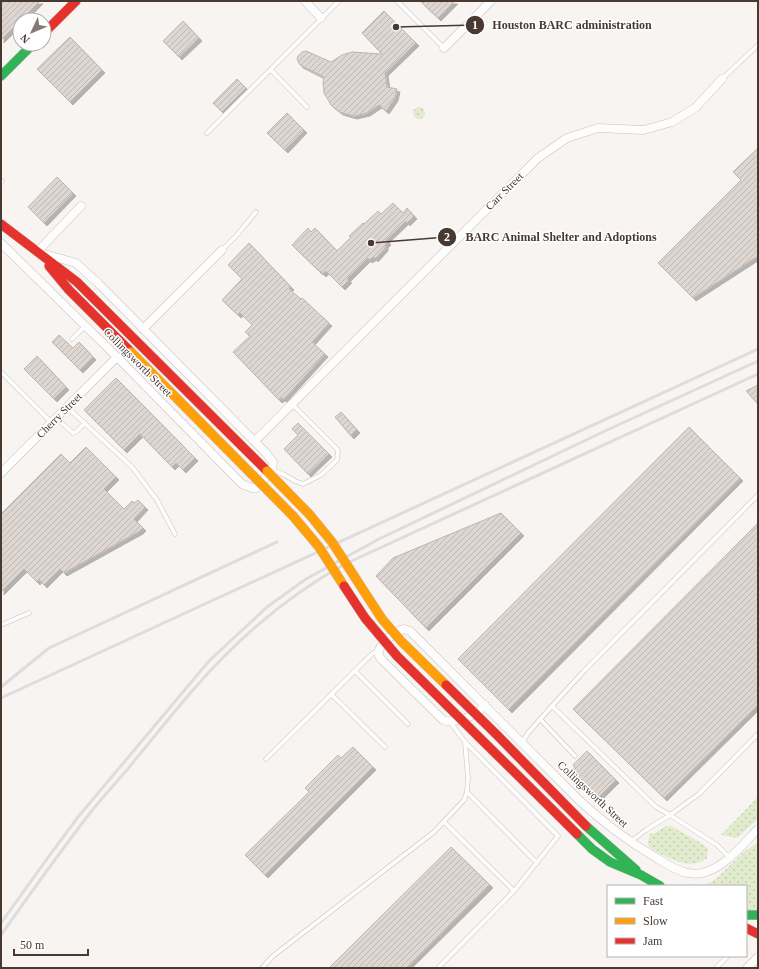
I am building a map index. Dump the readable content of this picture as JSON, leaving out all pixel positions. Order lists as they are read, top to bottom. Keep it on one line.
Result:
{"streets":{"main road":["Collingsworth Street"],"street":["Carr Street","Cherry Street"]},"crossings":[["Carr Street","Collingsworth Street"],["Collingsworth Street","Cherry Street"]],"places":["Houston BARC administration","BARC Animal Shelter and Adoptions"],"legend":["Fast","Slow","Jam"],"scale_bar":"50 m","north":"bottom left"}
